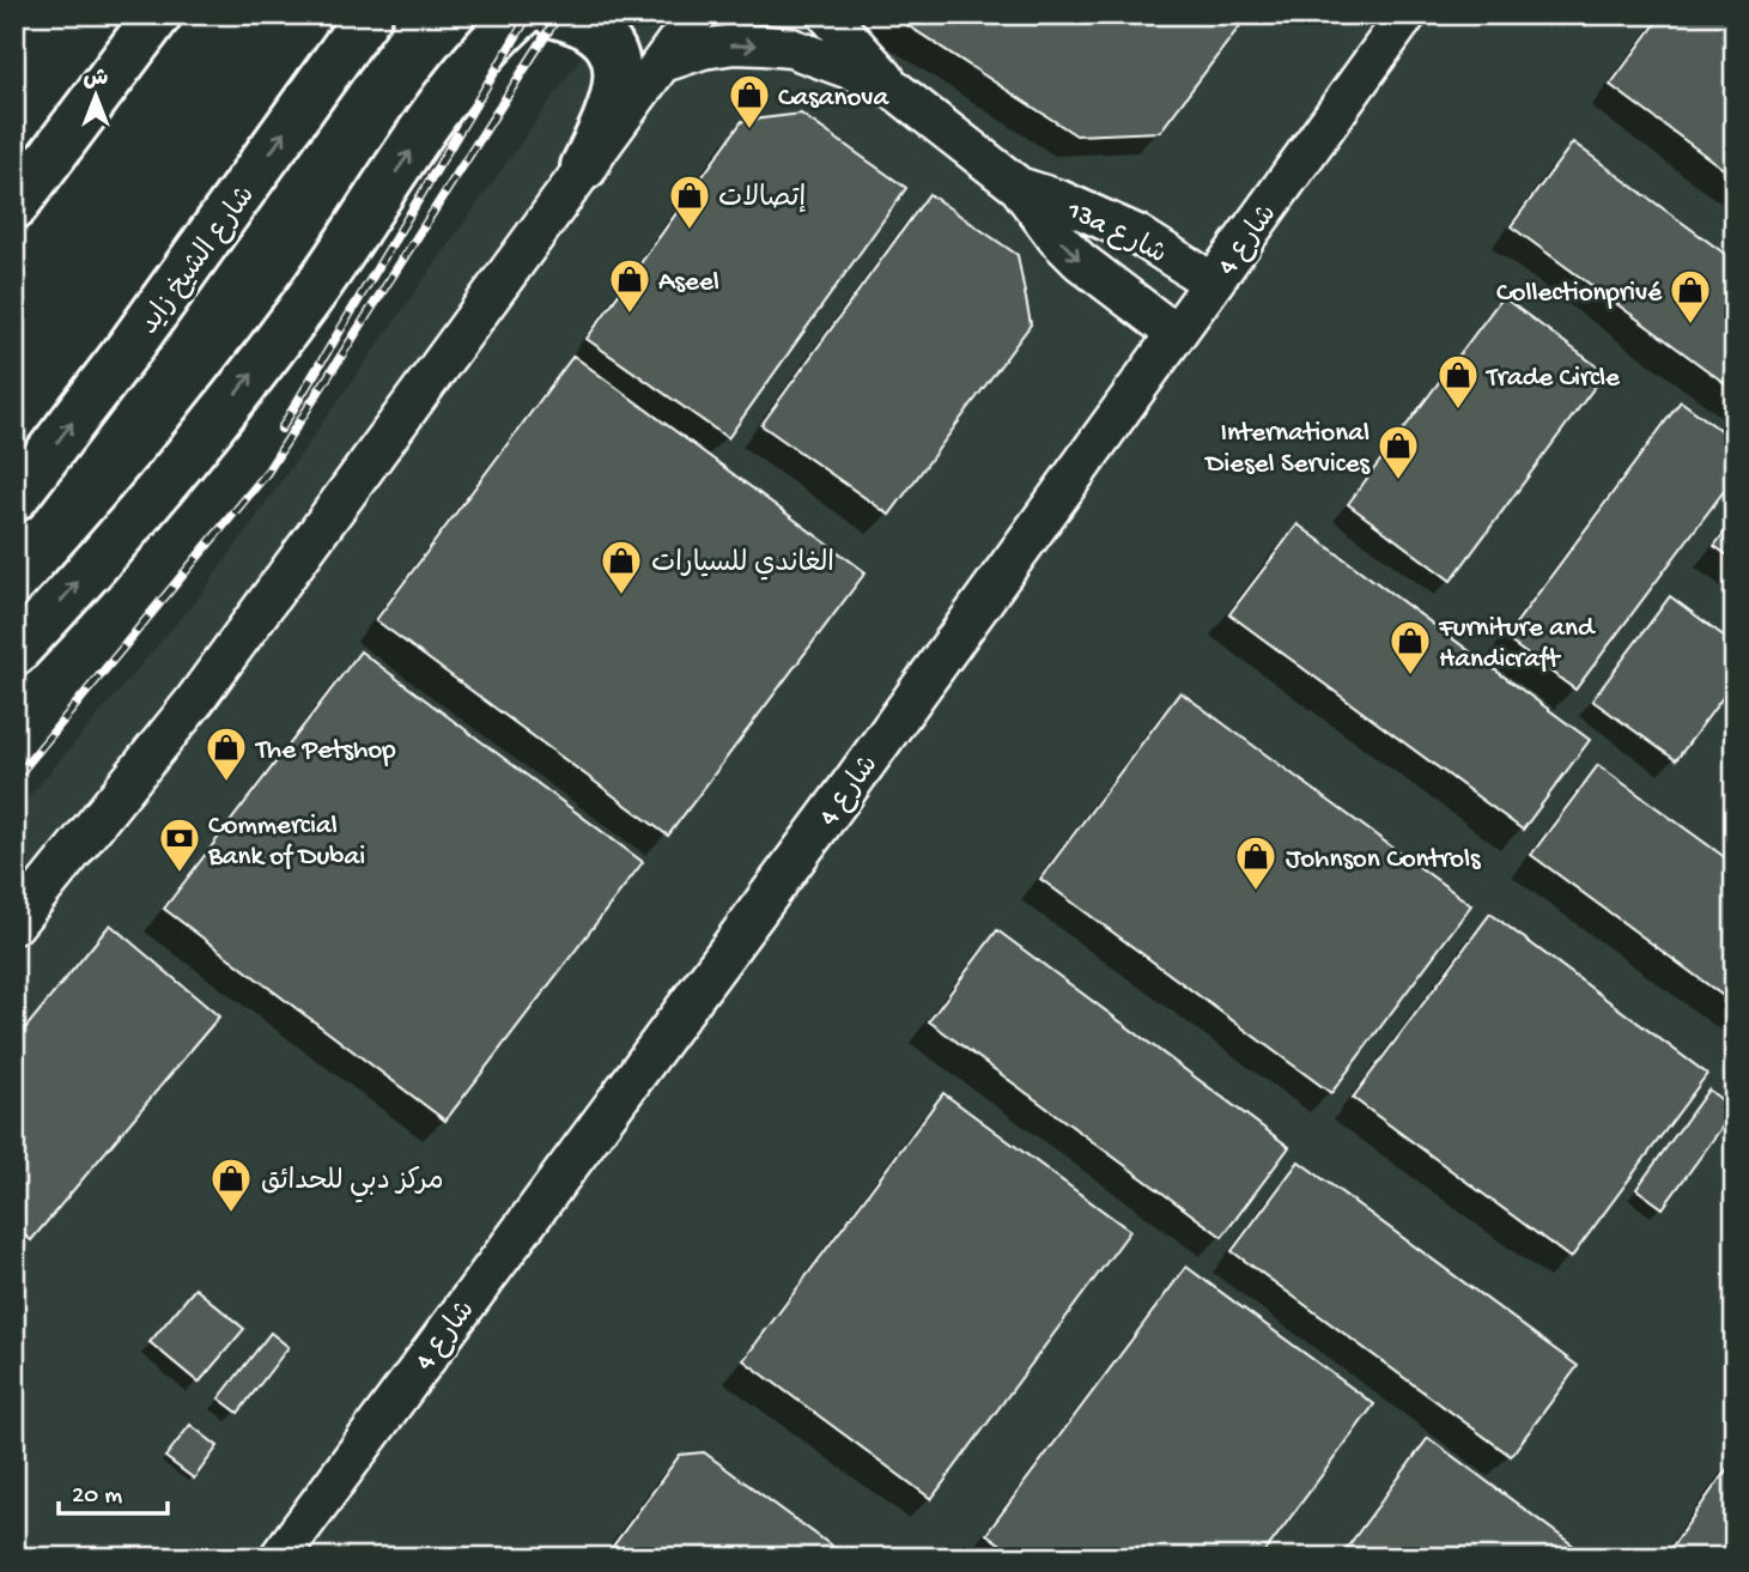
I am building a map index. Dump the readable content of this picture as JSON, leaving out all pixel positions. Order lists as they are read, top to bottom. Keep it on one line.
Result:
{"streets":{"highway":["شارع الشيخ زايد"],"street":["13a شارع","شارع 4"]},"crossings":[["13a شارع","شارع 4"]],"places":{"shop":["Casanova","إتصالات","Aseel","Collectionprivé","Trade Circle","International Diesel Services","الغاندي للسيارات","Furniture and Handicraft","The Petshop","Johnson Controls","مركز دبي للحدائق"],"bank":["Commercial Bank of Dubai"]},"scale_bar":"20 m","north":"top"}
